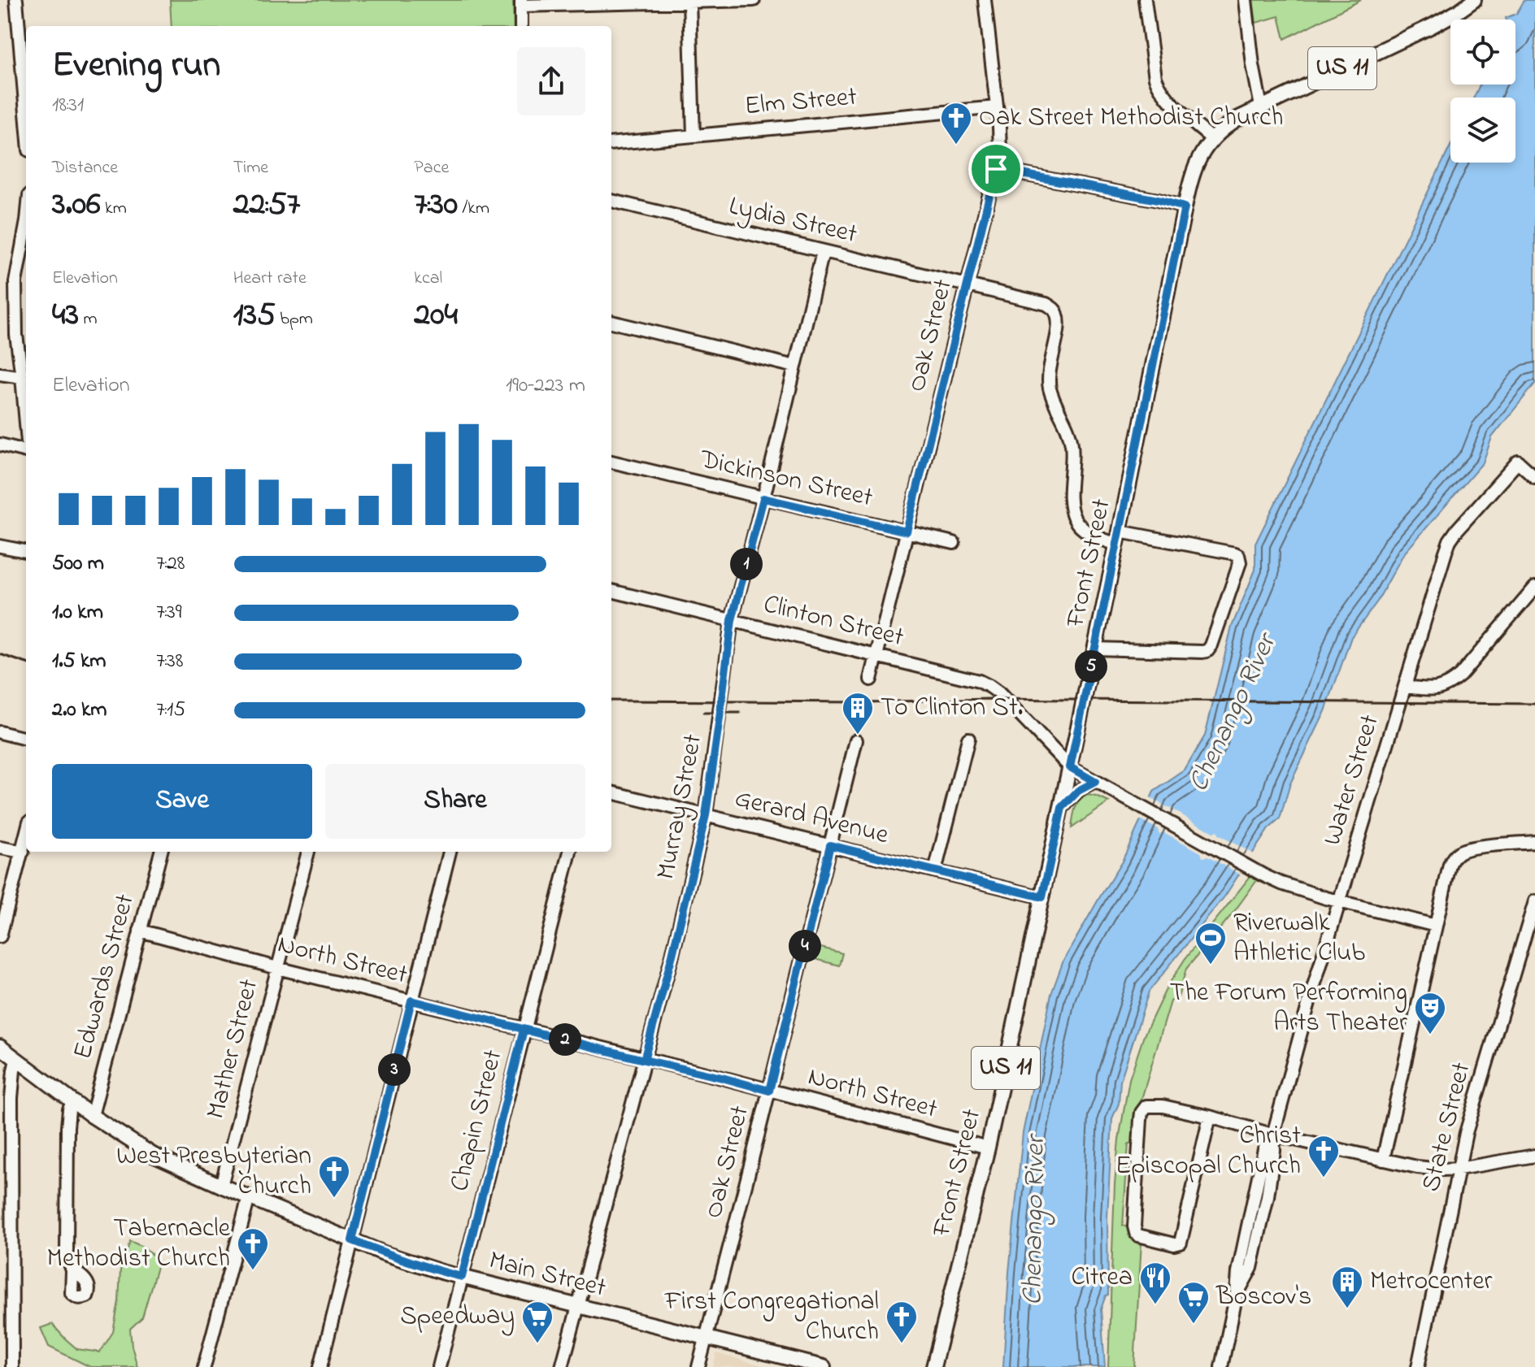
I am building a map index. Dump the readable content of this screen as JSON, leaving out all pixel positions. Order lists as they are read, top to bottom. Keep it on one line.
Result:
{"streets":{"main road":["US 11","Front Street","Main Street"],"street":["Elm Street","Lydia Street","Oak Street","Dickinson Street","Clinton Street","Water Street","Murray Street","Gerard Avenue","North Street","Edwards Street","Mather Street","Chapin Street","State Street"]},"crossings":[["Elm Street","Oak Street"],["Lydia Street","Oak Street"],["Lydia Street","Front Street"],["Lydia Street","Murray Street"],["Oak Street","Dickinson Street"],["Oak Street","Clinton Street"],["Oak Street","Gerard Avenue"],["Oak Street","North Street"],["Oak Street","Main Street"],["Dickinson Street","Murray Street"],["Front Street","Clinton Street"],["Front Street","Gerard Avenue"],["Front Street","North Street"],["Clinton Street","Water Street"],["Clinton Street","Murray Street"],["Murray Street","Gerard Avenue"],["Murray Street","North Street"],["Murray Street","Main Street"],["North Street","Edwards Street"],["North Street","Mather Street"],["North Street","Chapin Street"],["Edwards Street","Main Street"],["Mather Street","Main Street"],["Chapin Street","Main Street"]],"water":["Chenango River"],"places":{"church":["Oak Street Methodist Church","Christ Episcopal Church","West Presbyterian Church","Tabernacle Methodist Church","First Congregational Church"],"building":["To Clinton St.","Metrocenter"],"sports":["Riverwalk Athletic Club"],"theatre":["The Forum Performing Arts Theater"],"restaurant":["Citrea"],"supermarket":["Boscov's","Speedway"]},"page":{"heading":["Evening run","18:31"],"stats":[["Distance","3.06 km"],["Time","22:57"],["Pace","7:30 /km"],["Elevation","43 m"],["Heart rate","135 bpm"],["kcal","204"]],"chart":["Elevation","190–223 m"],"list":[{"name":"500 m","note":"7:28"},{"name":"1.0 km","note":"7:39"},{"name":"1.5 km","note":"7:38"},{"name":"2.0 km","note":"7:15"}],"pins":["1","5","4","2","3"],"buttons":["Save","Share"]}}
